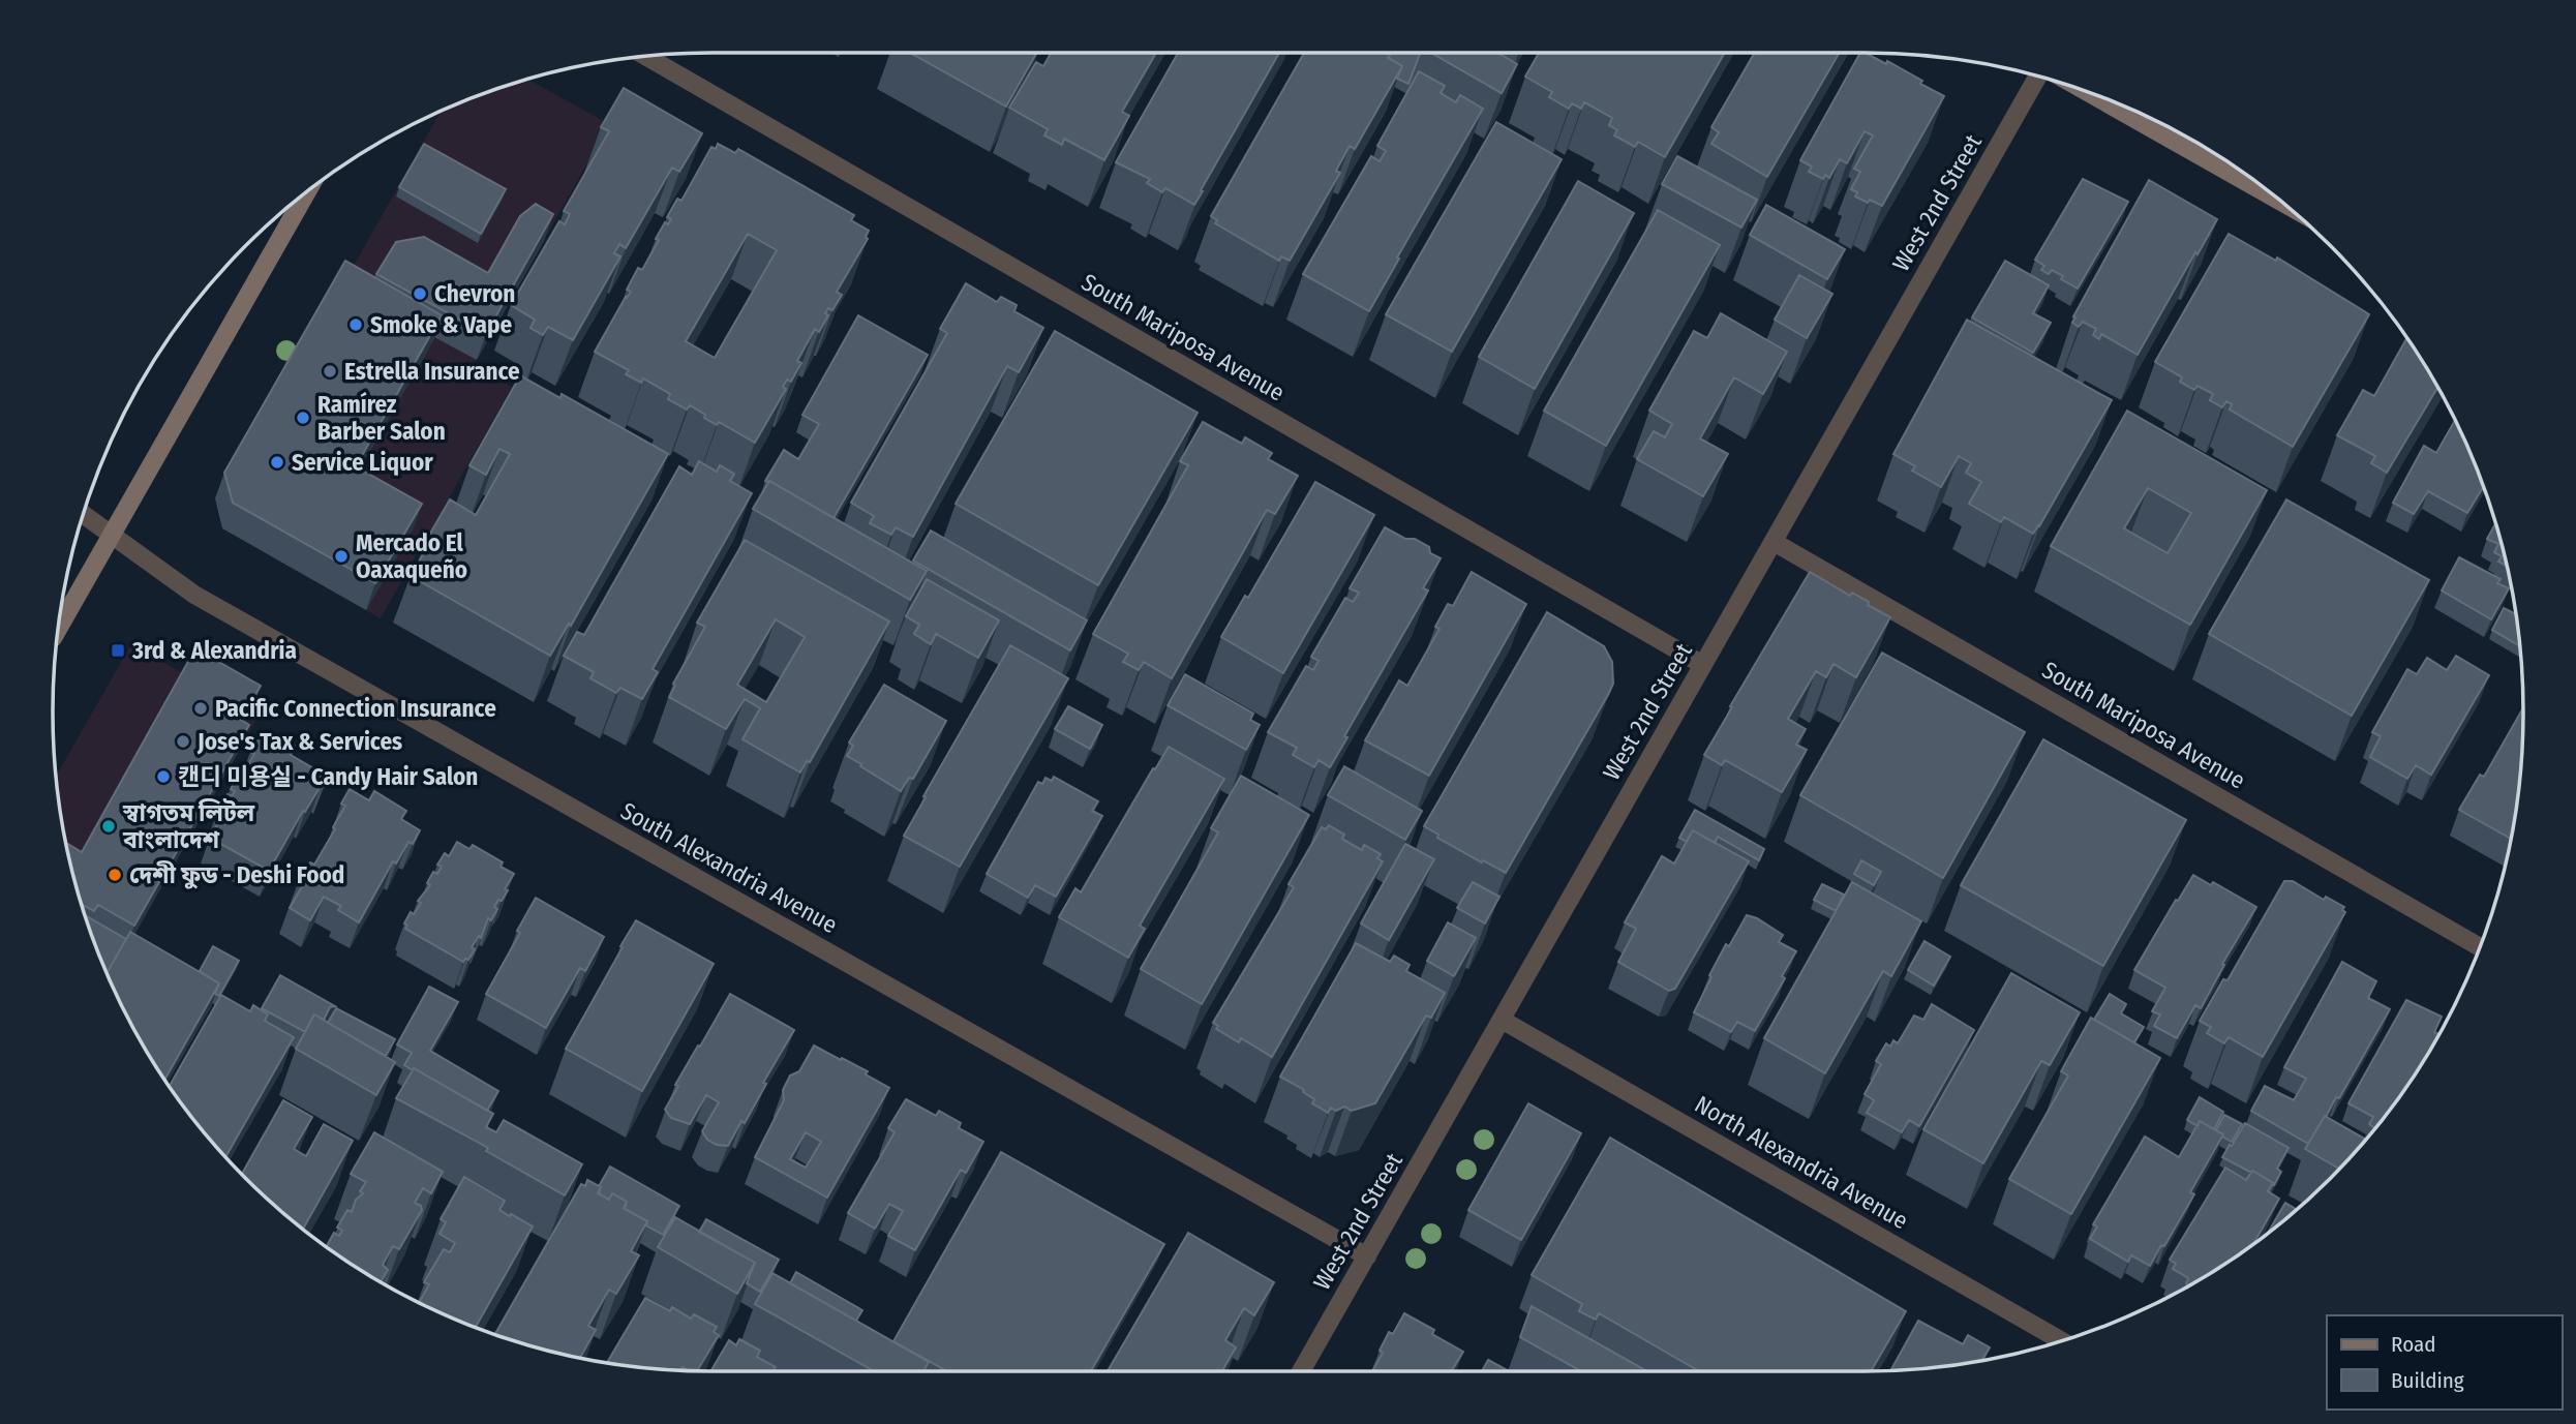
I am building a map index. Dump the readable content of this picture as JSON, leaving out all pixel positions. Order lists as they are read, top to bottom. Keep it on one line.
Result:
{"streets":{"street":["West 2nd Street","South Mariposa Avenue","South Alexandria Avenue","North Alexandria Avenue"]},"crossings":[["West 2nd Street","South Mariposa Avenue"],["West 2nd Street","South Alexandria Avenue"],["West 2nd Street","North Alexandria Avenue"]],"places":{"other":["Chevron","Smoke & Vape","Estrella Insurance","Ramírez Barber Salon","Service Liquor","Mercado El Oaxaqueño","Pacific Connection Insurance","Jose's Tax & Services","캔디 미용실 - Candy Hair Salon","স্বাগতম লিটল বাংলাদেশ","দেশী ফুড - Deshi Food"],"transit":["3rd & Alexandria"]},"legend":["Road","Building"]}
